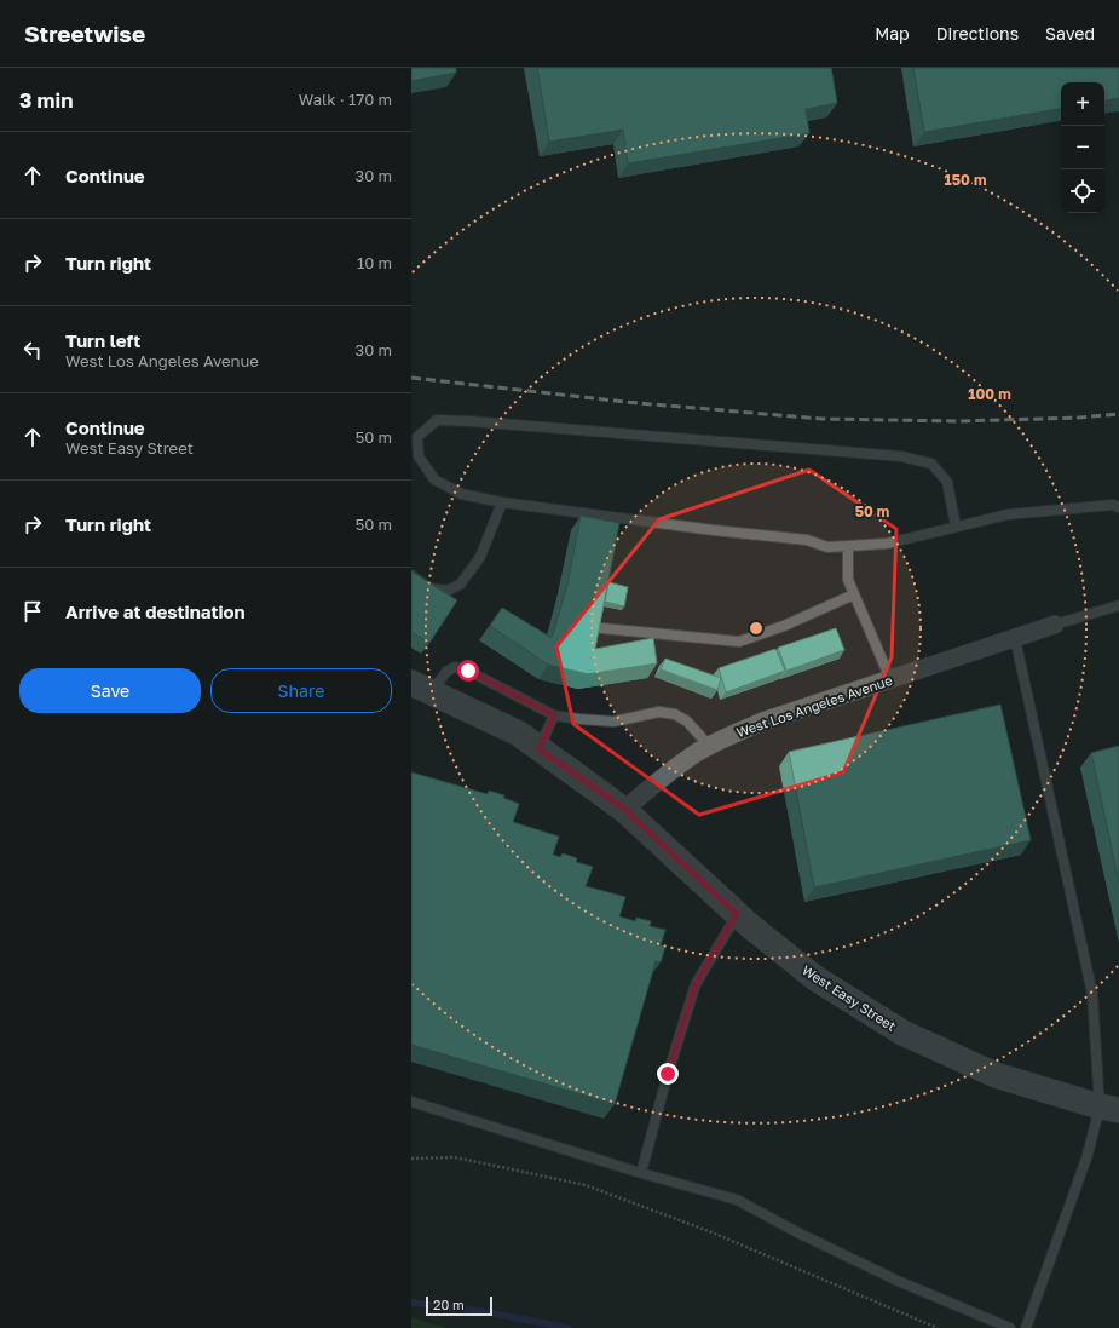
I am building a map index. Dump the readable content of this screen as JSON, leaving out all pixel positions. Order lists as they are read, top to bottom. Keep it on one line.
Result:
{"streets":{"street":["West Los Angeles Avenue","West Easy Street"]},"crossings":[["West Los Angeles Avenue","West Easy Street"]],"scale_bar":"20 m","page":{"header":"Streetwise","nav":["Map","Directions","Saved"],"heading":["3 min","Walk · 170 m"],"map_buttons":["+","−"],"list":[["Continue","30 m"],["Turn right","10 m"],["Turn left","West Los Angeles Avenue","30 m"],["Continue","West Easy Street","50 m"],["Turn right","50 m"],"Arrive at destination"],"buttons":["Save","Share"],"scale":"20 m"},"rings":["150 m","100 m","50 m"]}
